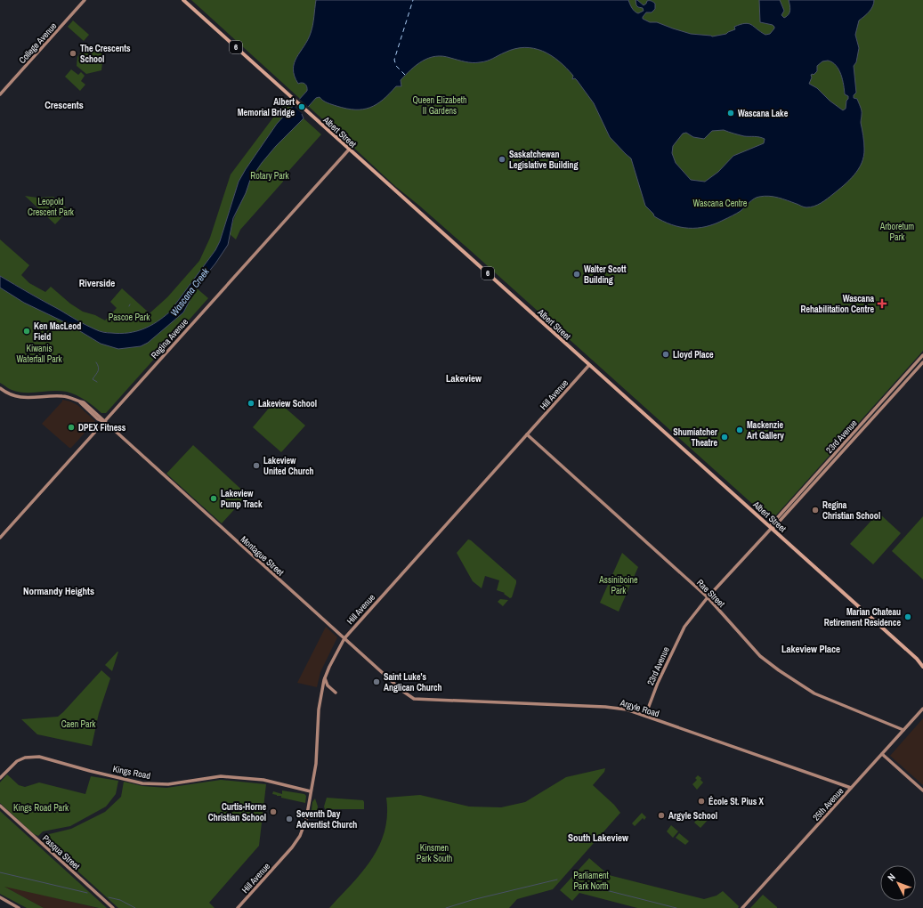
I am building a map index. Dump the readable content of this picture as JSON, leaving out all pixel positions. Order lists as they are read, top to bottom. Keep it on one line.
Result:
{"streets":{"main road":["6","Albert Street"],"street":["College Avenue","Regina Avenue","Hill Avenue","23rd Avenue","Montague Street","Rae Street","Argyle Road","Kings Road","25th Avenue","Pasqua Street"]},"crossings":[["Albert Street","Regina Avenue"],["Albert Street","Hill Avenue"],["Albert Street","23rd Avenue"],["Regina Avenue","Montague Street"],["Hill Avenue","Montague Street"],["Hill Avenue","Rae Street"],["Hill Avenue","Kings Road"],["23rd Avenue","Rae Street"],["23rd Avenue","Argyle Road"],["Montague Street","Argyle Road"],["Rae Street","25th Avenue"],["Argyle Road","25th Avenue"]],"districts":["Crescents","Riverside","Lakeview","Normandy Heights","Lakeview Place","South Lakeview"],"water":["Wascana Creek"],"parks":["Queen Elizabeth II Gardens","Rotary Park","Leopold Crescent Park","Wascana Centre","Arboretum Park","Pascoe Park","Kiwanis Waterfall Park","Assiniboine Park","Caen Park","Kings Road Park","Kinsmen Park South","Parliament Park North"],"places":{"other":["The Crescents School","Albert Memorial Bridge","Wascana Lake","Saskatchewan Legislative Building","Walter Scott Building","Ken MacLeod Field","Lloyd Place","Lakeview School","DPEX Fitness","Mackenzie Art Gallery","Shumiatcher Theatre","Lakeview United Church","Lakeview Pump Track","Regina Christian School","Marian Chateau Retirement Residence","Saint Luke's Anglican Church","École St. Pius X","Curtis-Horne Christian School","Argyle School","Seventh Day Adventist Church"],"health":["Wascana Rehabilitation Centre"]},"north":"top left"}
